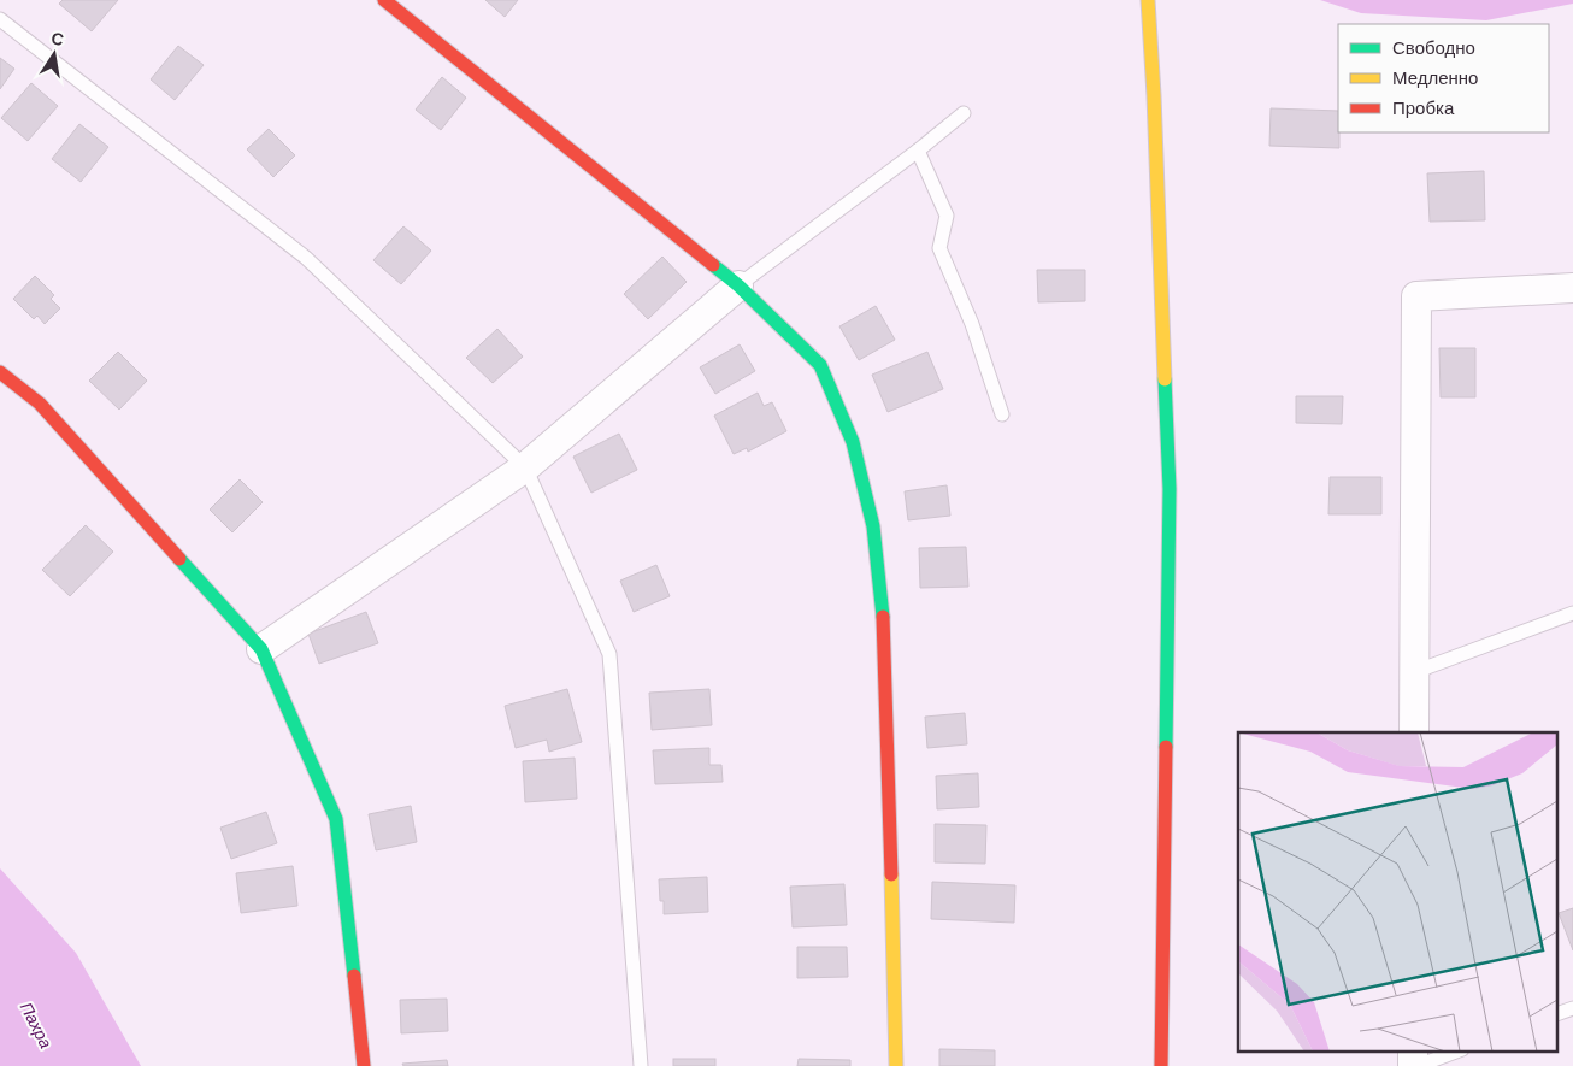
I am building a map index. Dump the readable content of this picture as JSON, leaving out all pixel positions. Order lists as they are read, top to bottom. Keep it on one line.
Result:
{"water":["Пахра"],"legend":["Свободно","Медленно","Пробка"],"north":"top"}
